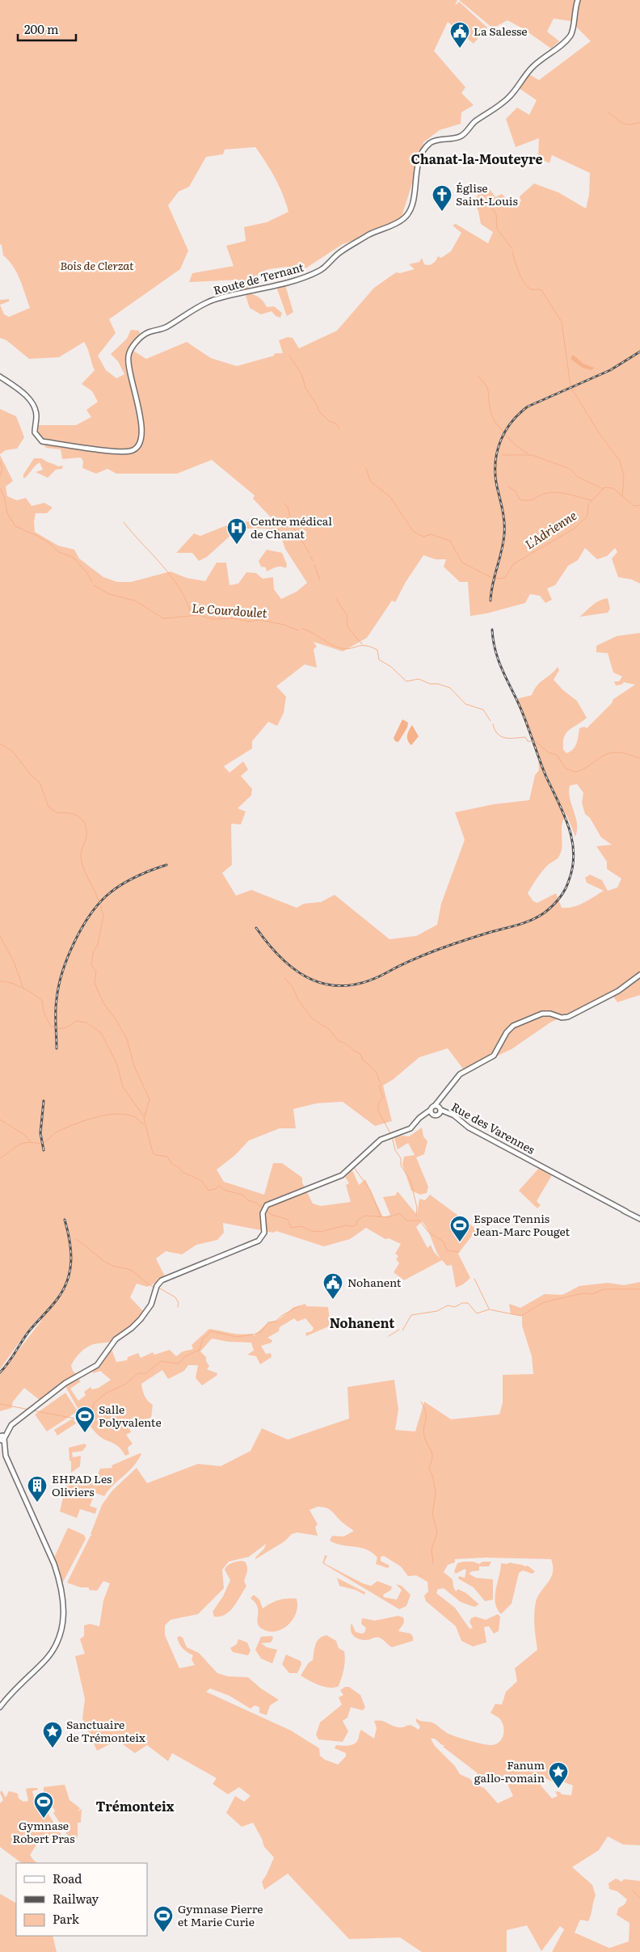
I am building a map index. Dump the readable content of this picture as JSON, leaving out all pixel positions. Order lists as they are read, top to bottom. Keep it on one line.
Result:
{"streets":{"main road":["Route de Ternant","Rue des Varennes"]},"districts":["Chanat-la-Mouteyre","Nohanent","Trémonteix"],"water":["L'Adrienne","Le Courdoulet"],"parks":["Bois de Clerzat"],"places":{"public building":["La Salesse","Nohanent"],"church":["Église Saint-Louis"],"hospital":["Centre médical de Chanat"],"sports":["Espace Tennis Jean-Marc Pouget","Salle Polyvalente","Gymnase Robert Pras","Gymnase Pierre et Marie Curie"],"building":["EHPAD Les Oliviers"],"place":["Sanctuaire de Trémonteix","Fanum gallo-romain"]},"legend":["Road","Railway","Park"],"scale_bar":"200 m"}
